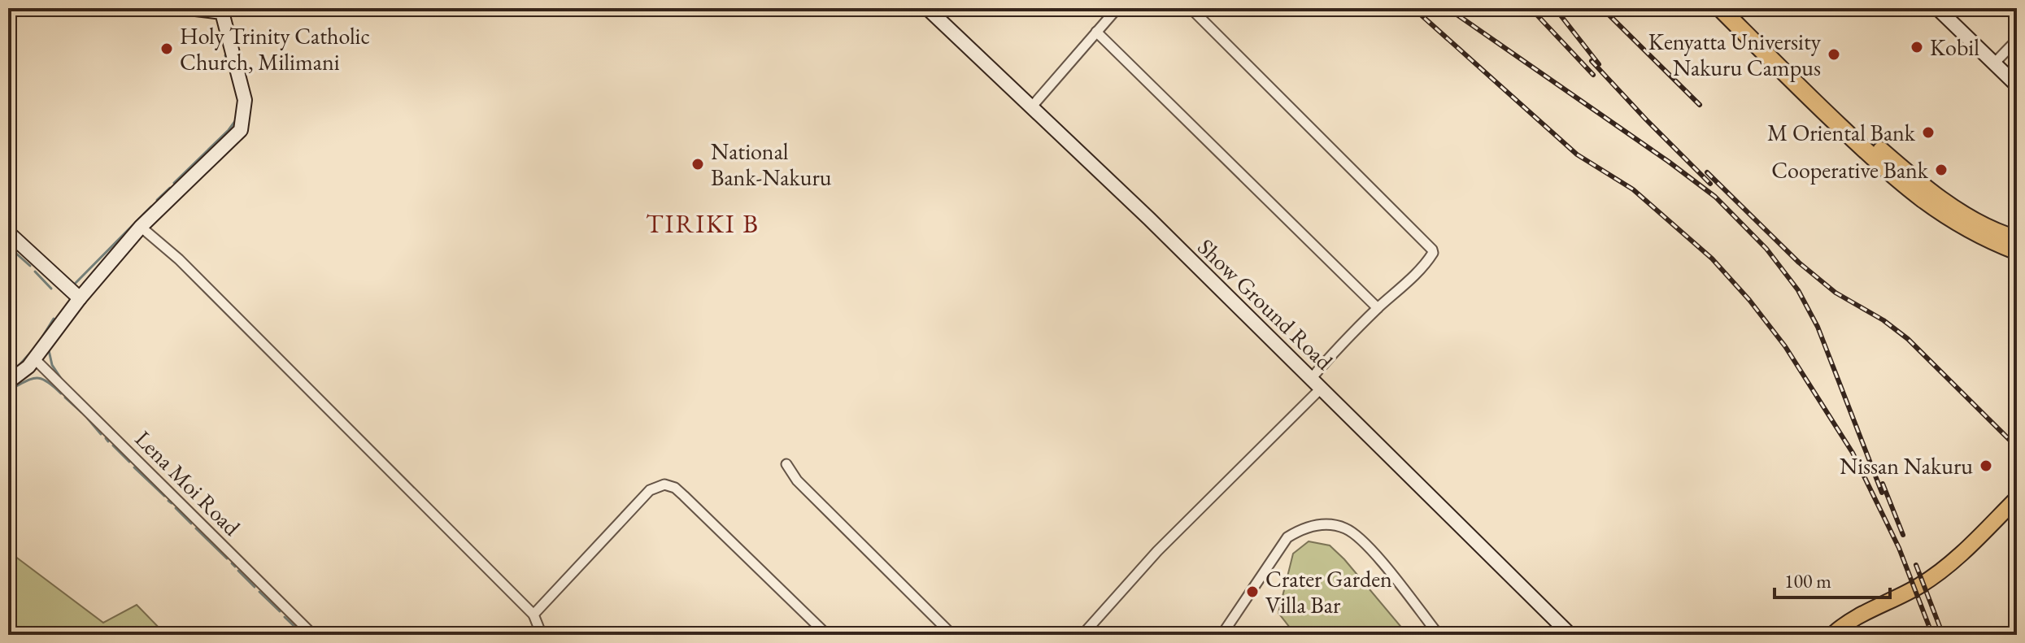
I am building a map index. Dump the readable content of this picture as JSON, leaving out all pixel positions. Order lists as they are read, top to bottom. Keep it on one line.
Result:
{"streets":{"main road":["Show Ground Road"],"street":["Lena Moi Road"]},"districts":["TIRIKI B"],"places":["Kobil","Holy Trinity Catholic Church, Milimani","Kenyatta University Nakuru Campus","M Oriental Bank","National Bank-Nakuru","Cooperative Bank","Nissan Nakuru","Crater Garden Villa Bar"],"scale_bar":"100 m"}
